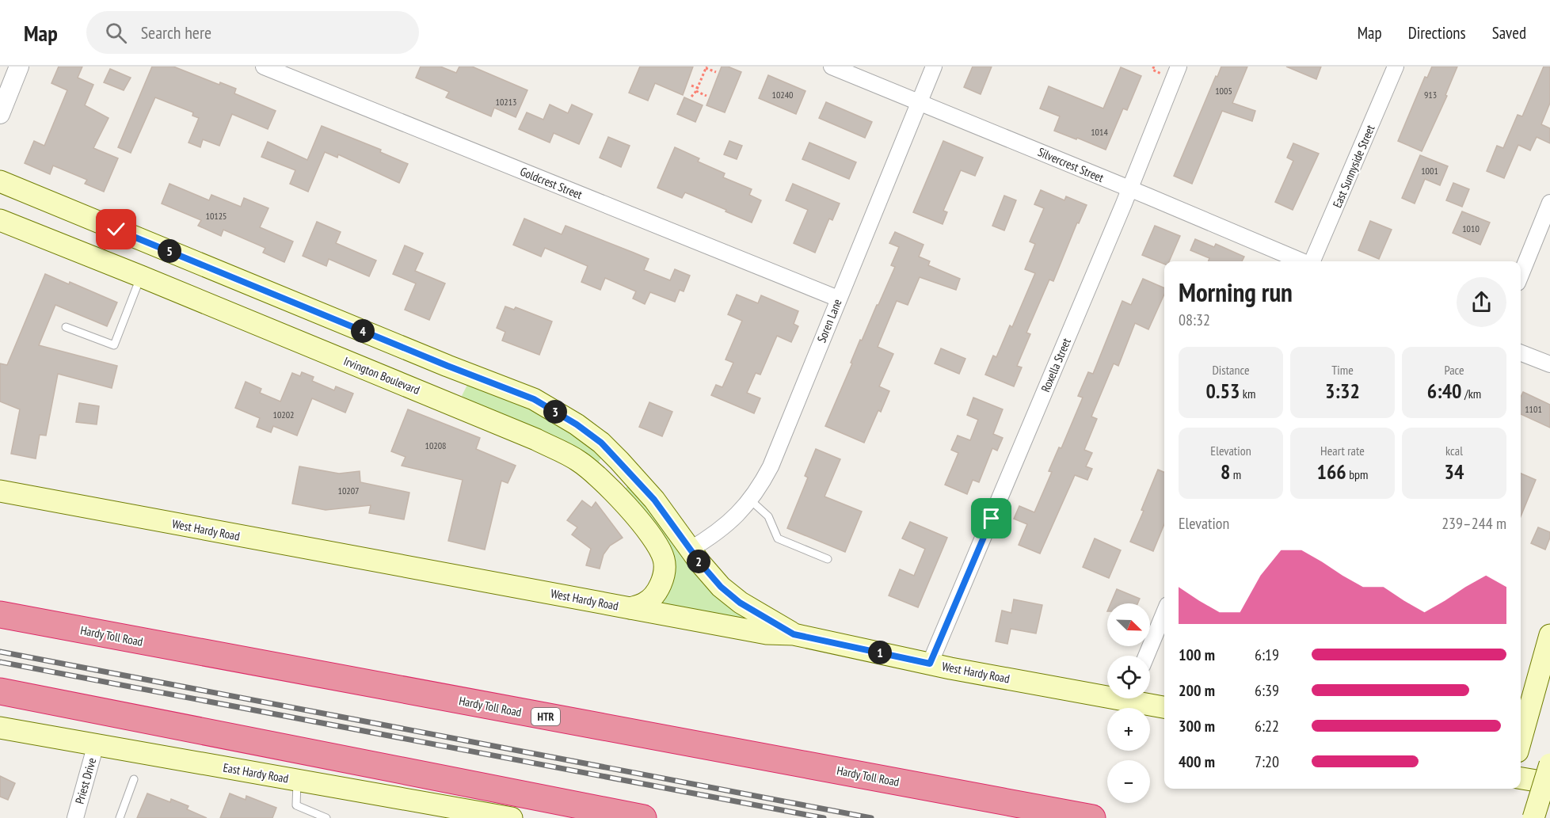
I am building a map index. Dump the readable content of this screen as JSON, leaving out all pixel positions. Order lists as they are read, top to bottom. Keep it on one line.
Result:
{"streets":{"highway":["Hardy Toll Road","HTR"],"main road":["Irvington Boulevard","West Hardy Road","East Hardy Road"],"street":["Silvercrest Street","East Sunnyside Street","Goldcrest Street","Soren Lane","Roxella Street","Priest Drive"]},"crossings":[["Silvercrest Street","Soren Lane"],["Silvercrest Street","Roxella Street"],["Goldcrest Street","Soren Lane"],["Roxella Street","West Hardy Road"],["Irvington Boulevard","West Hardy Road"],["East Hardy Road","Priest Drive"]],"house_numbers":["1005","10240","913","10213","1014","1001","10125","1010","1101","10202","10208","10207"],"north":"bottom right","page":{"header":"Map","search":"Search here","nav":["Map","Directions","Saved"],"pins":["5","4","3","2","1"],"heading":["Morning run","08:32"],"stats":[["Distance","0.53 km"],["Time","3:32"],["Pace","6:40 /km"],["Elevation","8 m"],["Heart rate","166 bpm"],["kcal","34"]],"chart":["Elevation","239–244 m"],"map_buttons":["+","−"],"list":[{"name":"100 m","note":"6:19"},{"name":"200 m","note":"6:39"},{"name":"300 m","note":"6:22"},{"name":"400 m","note":"7:20"}]}}
